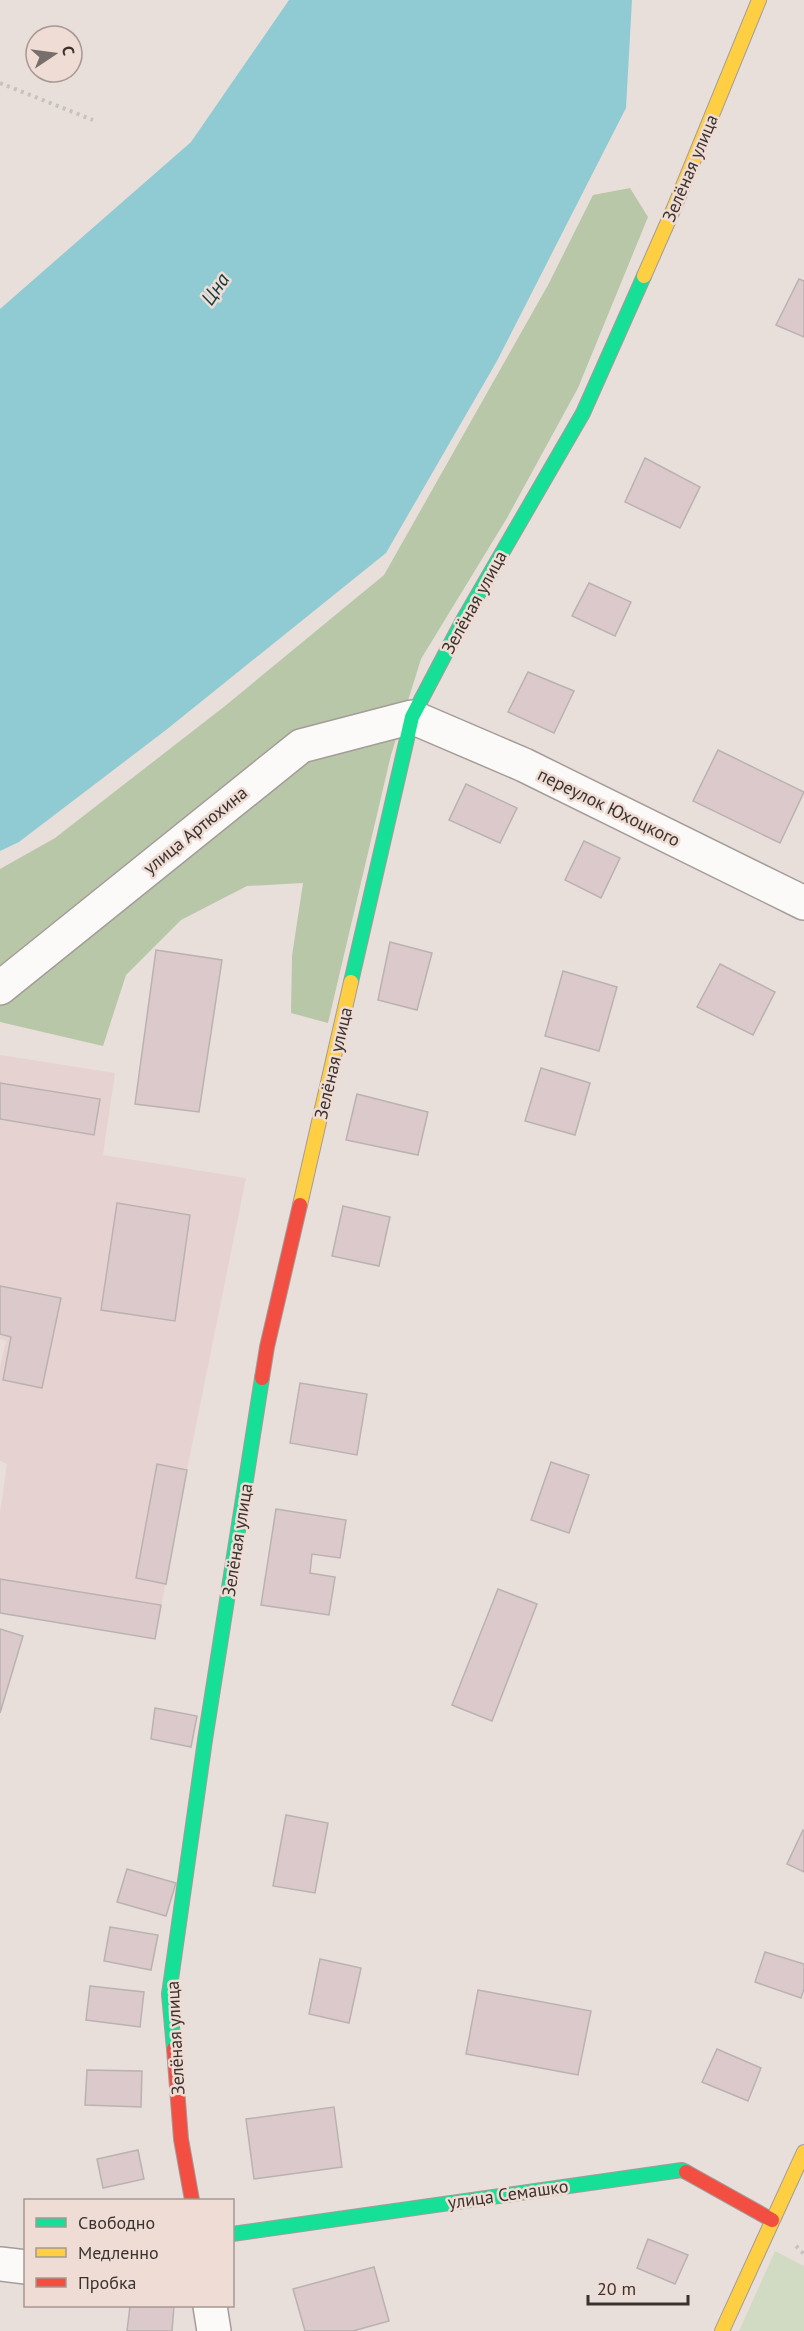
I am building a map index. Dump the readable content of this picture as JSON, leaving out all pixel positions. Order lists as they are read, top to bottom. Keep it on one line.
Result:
{"streets":{"street":["Зелёная улица","переулок Юхоцкого","улица Артюхина","улица Семашко"]},"crossings":[["Зелёная улица","переулок Юхоцкого"],["Зелёная улица","улица Артюхина"],["переулок Юхоцкого","улица Артюхина"]],"water":["Цна"],"legend":["Свободно","Медленно","Пробка"],"scale_bar":"20 m","north":"right"}
